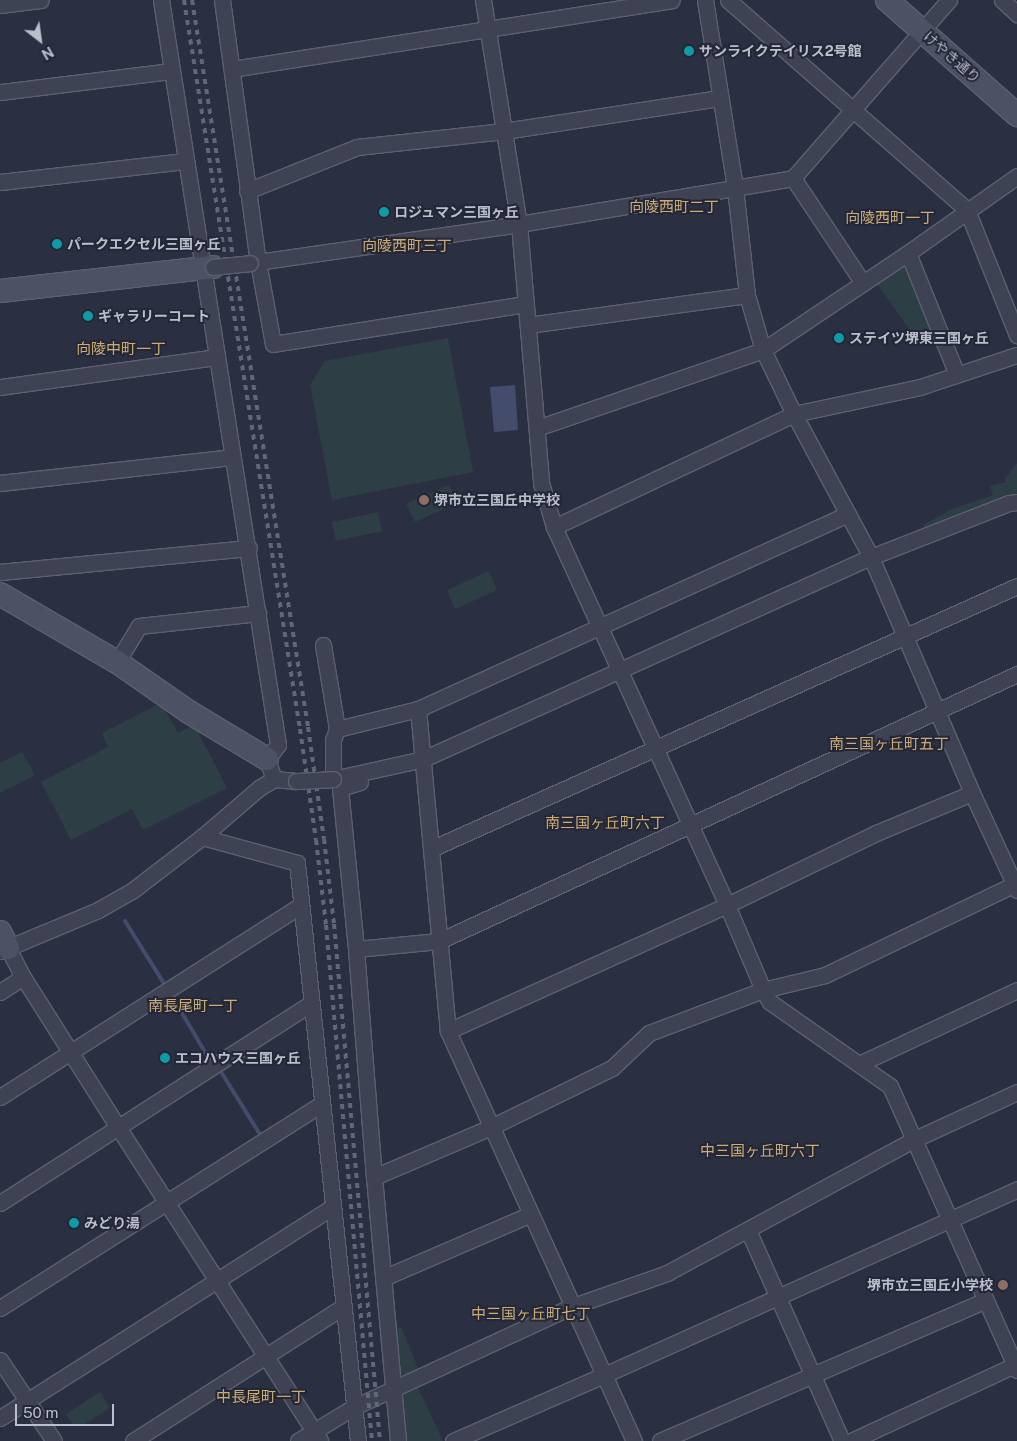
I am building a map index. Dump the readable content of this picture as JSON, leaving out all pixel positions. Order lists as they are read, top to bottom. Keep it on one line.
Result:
{"streets":{"street":["けやき通り"]},"districts":["向陵西町二丁","向陵西町一丁","向陵西町三丁","向陵中町一丁","南三国ヶ丘町五丁","南三国ヶ丘町六丁","南長尾町一丁","中三国ヶ丘町六丁","中三国ヶ丘町七丁","中長尾町一丁"],"places":["サンライクテイリス2号館","ロジュマン三国ヶ丘","パークエクセル三国ヶ丘","ギャラリーコート","ステイツ堺東三国ヶ丘","堺市立三国丘中学校","エコハウス三国ヶ丘","みどり湯","堺市立三国丘小学校"],"scale_bar":"50 m","north":"bottom right"}
